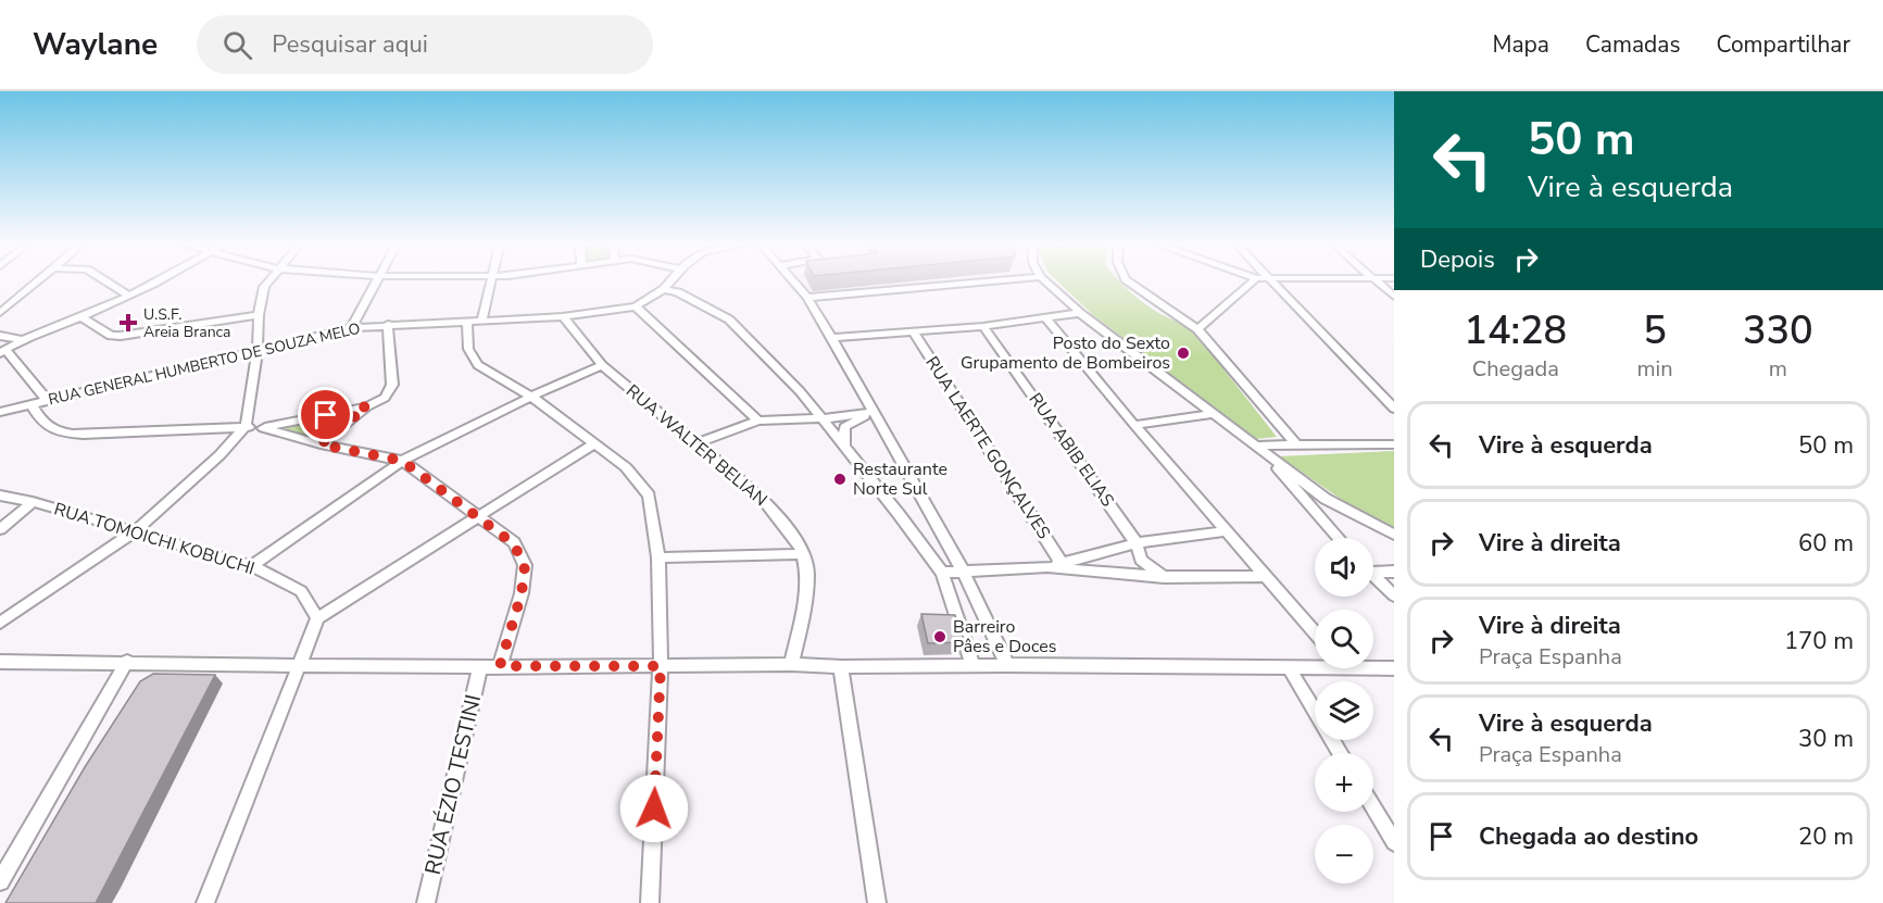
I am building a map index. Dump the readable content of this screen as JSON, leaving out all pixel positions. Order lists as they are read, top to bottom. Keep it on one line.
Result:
{"streets":{"street":["RUA GENERAL HUMBERTO DE SOUZA MELO","RUA WALTER BELIAN","RUA LAERTE GONÇALVES","RUA ABIB ELIAS","RUA TOMOICHI KOBUCHI","RUA ÉZIO TESTINI"]},"crossings":[["RUA GENERAL HUMBERTO DE SOUZA MELO","RUA WALTER BELIAN"]],"places":{"health":["U.S.F. Areia Branca"],"other":["Posto do Sexto Grupamento de Bombeiros","Restaurante Norte Sul","Barreiro Pâes e Doces"]},"page":{"header":"Waylane","search":"Pesquisar aqui","nav":["Mapa","Camadas","Compartilhar"],"turn":["50 m","Vire à esquerda"],"then":"Depois","eta":["14:28","Chegada","5","min","330","m"],"list":[{"name":"Vire à esquerda","value":"50 m"},{"name":"Vire à direita","value":"60 m"},{"name":"Vire à direita","note":"Praça Espanha","value":"170 m"},{"name":"Vire à esquerda","note":"Praça Espanha","value":"30 m"},{"name":"Chegada ao destino","value":"20 m"}],"map_buttons":["+","−"]}}
